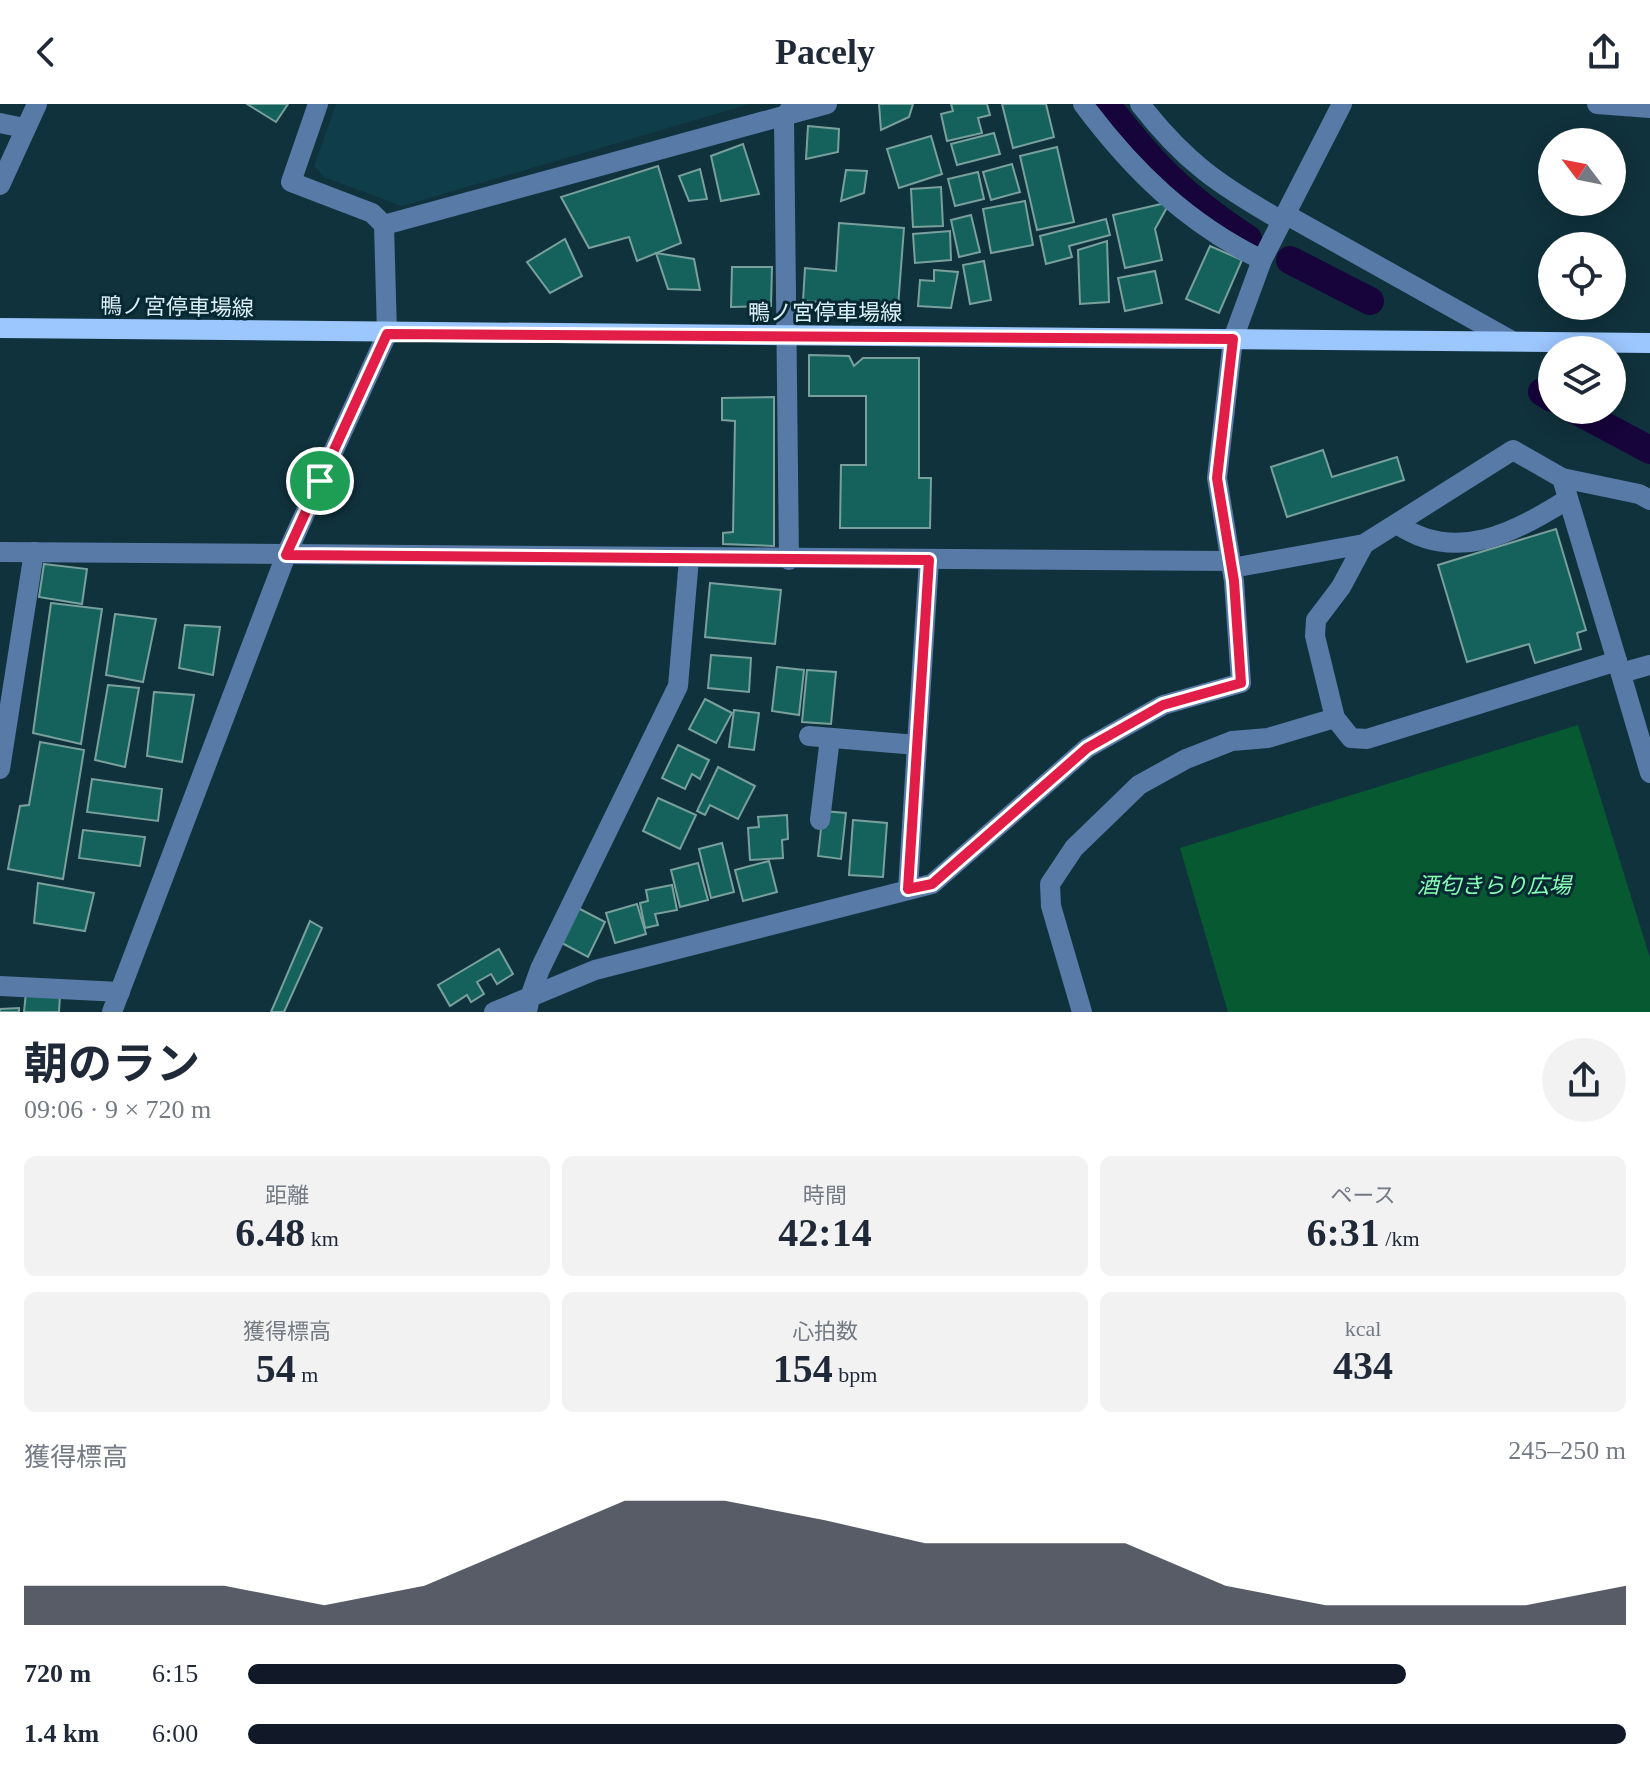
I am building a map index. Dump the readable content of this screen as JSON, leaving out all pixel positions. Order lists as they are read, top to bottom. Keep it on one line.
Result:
{"streets":{"main road":["鴨ノ宮停車場線"]},"parks":["酒匂きらり広場"],"north":"top left","page":{"header":"Pacely","heading":["朝のラン","09:06 · 9 × 720 m"],"stats":[["距離","6.48 km"],["時間","42:14"],["ペース","6:31 /km"],["獲得標高","54 m"],["心拍数","154 bpm"],["kcal","434"]],"chart":["獲得標高","245–250 m"],"list":[{"name":"720 m","note":"6:15"},{"name":"1.4 km","note":"6:00"}]}}
